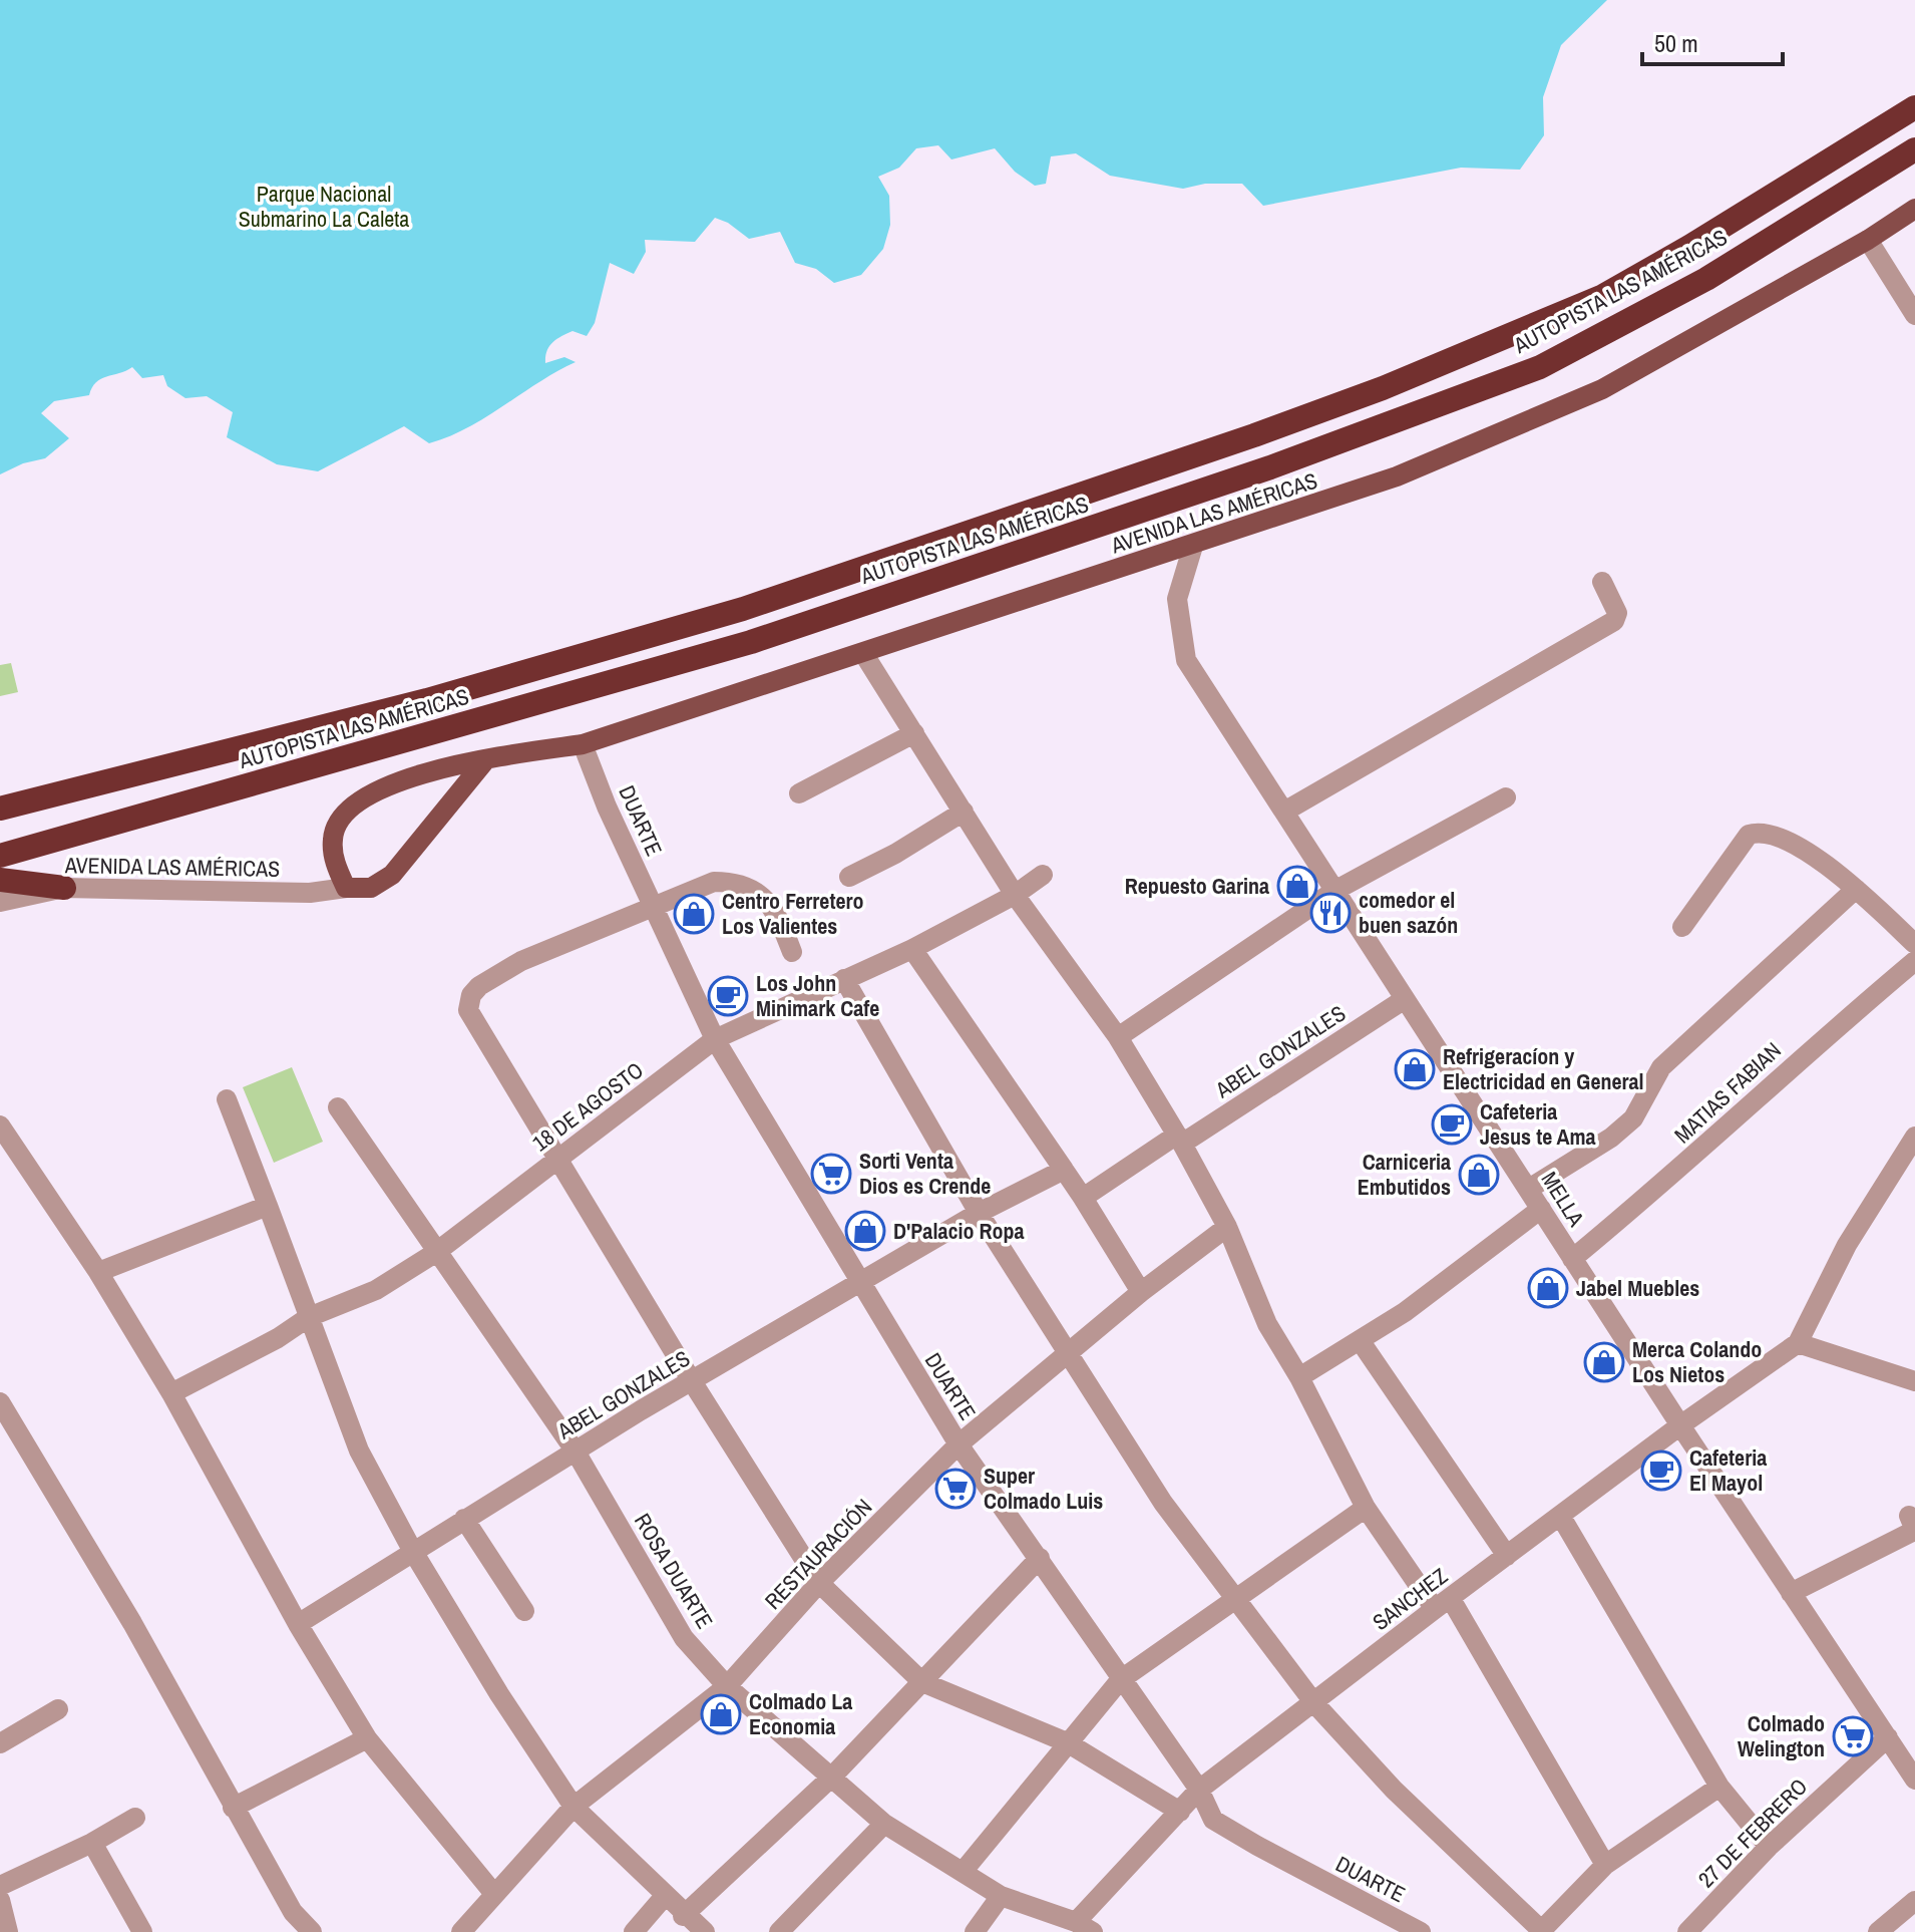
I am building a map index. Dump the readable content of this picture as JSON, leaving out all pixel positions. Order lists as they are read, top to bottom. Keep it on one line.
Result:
{"streets":{"highway":["AUTOPISTA LAS AMÉRICAS"],"main road":["AVENIDA LAS AMÉRICAS"],"street":["DUARTE","ABEL GONZALES","MATIAS FABIAN","18 DE AGOSTO","MELLA","RESTAURACIÓN","ROSA DUARTE","SANCHEZ","27 DE FEBRERO"]},"crossings":[["AVENIDA LAS AMÉRICAS","DUARTE"],["AVENIDA LAS AMÉRICAS","MELLA"],["DUARTE","ABEL GONZALES"],["DUARTE","18 DE AGOSTO"],["DUARTE","RESTAURACIÓN"],["DUARTE","SANCHEZ"],["ABEL GONZALES","MELLA"],["ABEL GONZALES","ROSA DUARTE"],["MATIAS FABIAN","MELLA"],["18 DE AGOSTO","ROSA DUARTE"],["MELLA","SANCHEZ"],["MELLA","27 DE FEBRERO"],["RESTAURACIÓN","ROSA DUARTE"],["ROSA DUARTE","SANCHEZ"]],"parks":["Parque Nacional Submarino La Caleta"],"places":{"shop":["Repuesto Garina","Centro Ferretero Los Valientes","Refrigeracíon y Electricidad en General","Carniceria Embutidos","D'Palacio Ropa","Jabel Muebles","Merca Colando Los Nietos","Colmado La Economia"],"restaurant":["comedor el buen sazón"],"cafe":["Los John Minimark Cafe","Cafeteria Jesus te Ama","Cafeteria El Mayol"],"supermarket":["Sorti Venta Dios es Crende","Super Colmado Luis","Colmado Welington"]},"scale_bar":"50 m"}
